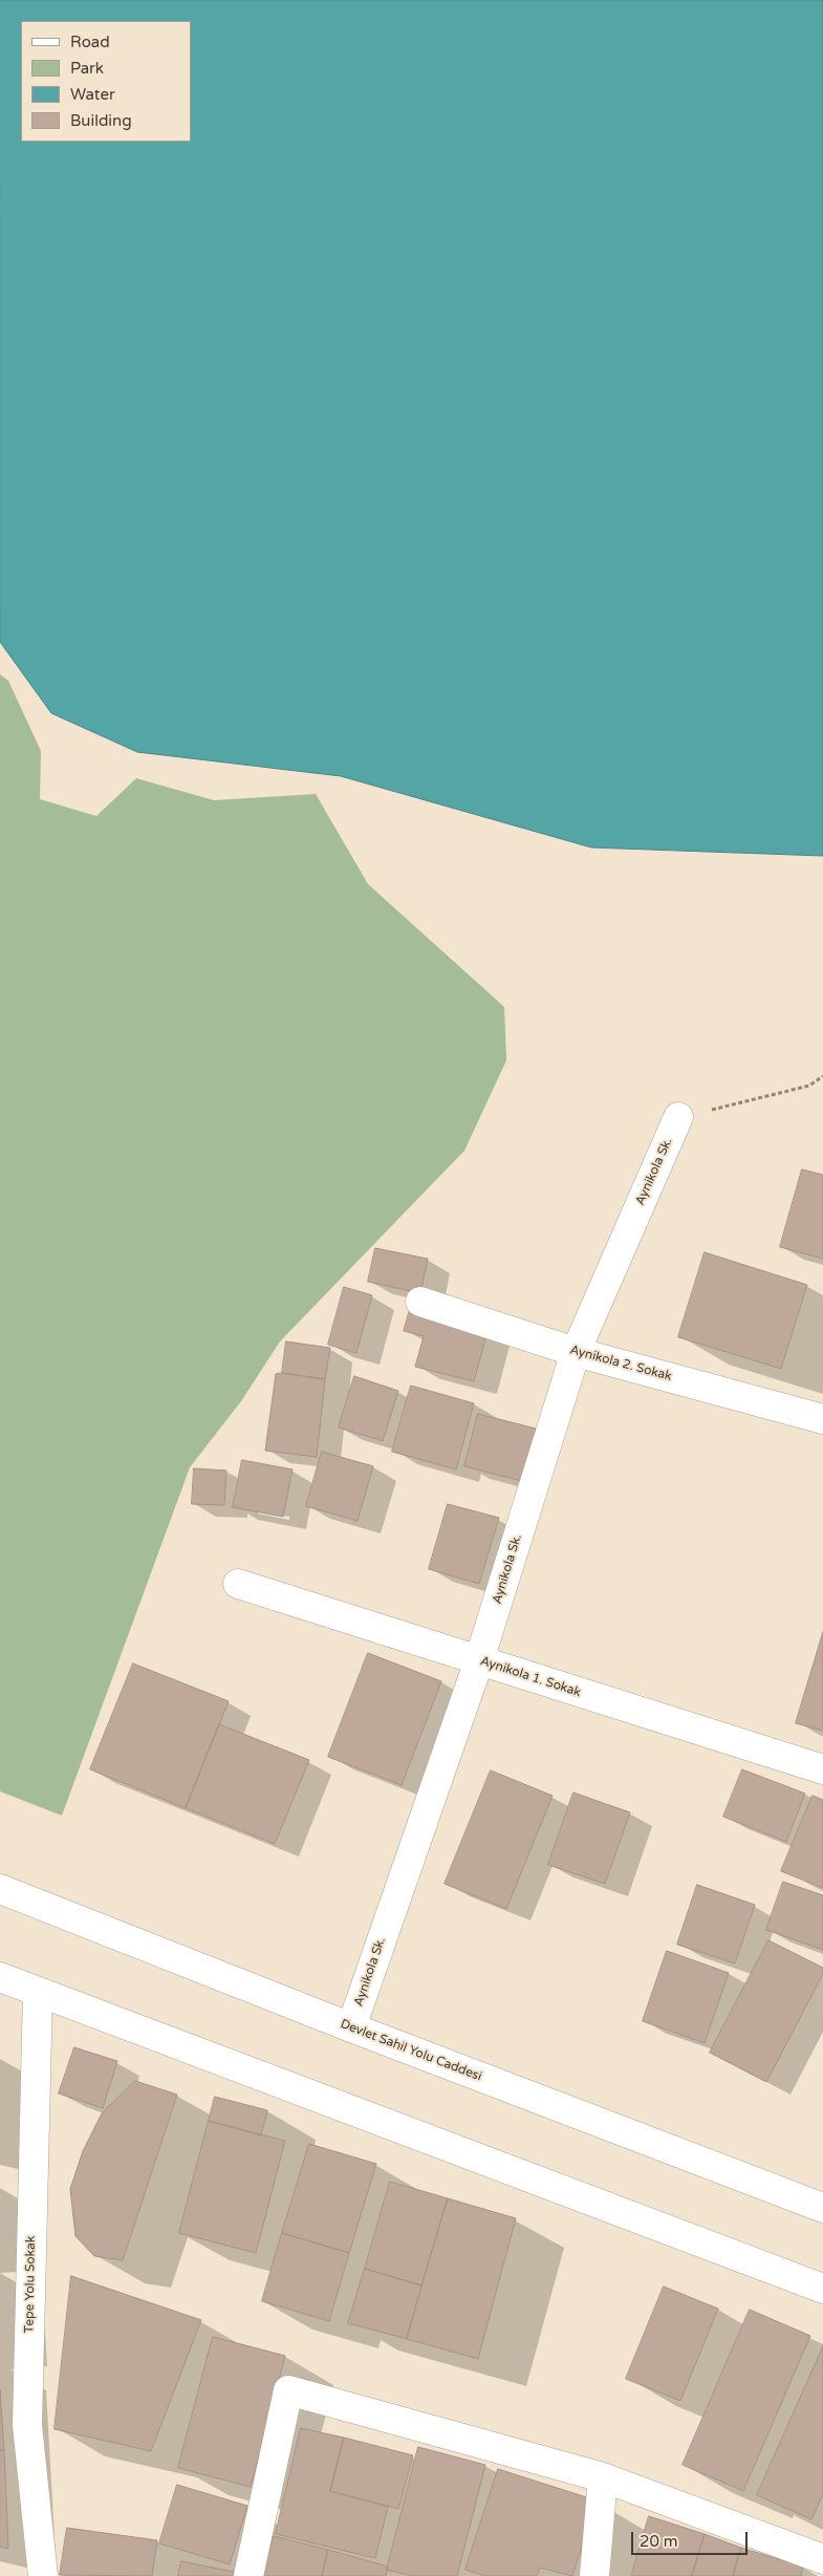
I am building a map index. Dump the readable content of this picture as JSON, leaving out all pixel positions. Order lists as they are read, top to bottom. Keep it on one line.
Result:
{"streets":{"street":["Aynikola Sk.","Aynikola 2. Sokak","Aynikola 1. Sokak","Devlet Sahil Yolu Caddesi","Tepe Yolu Sokak"]},"crossings":[["Aynikola Sk.","Aynikola 2. Sokak"],["Aynikola Sk.","Aynikola 1. Sokak"],["Aynikola Sk.","Devlet Sahil Yolu Caddesi"]],"legend":["Road","Park","Water","Building"],"scale_bar":"20 m"}
